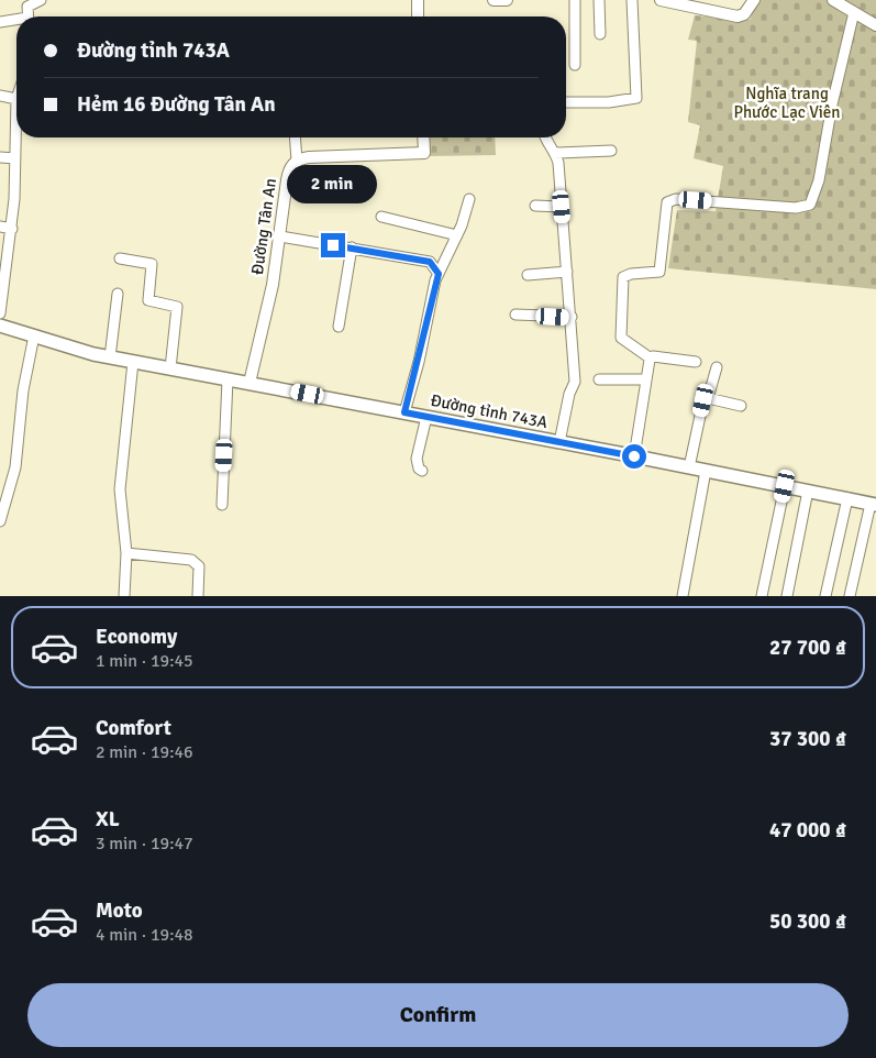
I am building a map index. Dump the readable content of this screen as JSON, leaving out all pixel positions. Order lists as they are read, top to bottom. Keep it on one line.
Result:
{"streets":{"main road":["Đường tỉnh 743A"],"street":["Đường Tân An"]},"crossings":[["Đường Tân An","Đường tỉnh 743A"]],"parks":["Nghĩa trang Phước Lạc Viên"],"page":{"banner":["Đường tỉnh 743A","Hẻm 16 Đường Tân An"],"bubble":"2 min","list":[{"name":"Economy","note":"1 min · 19:45","value":"27 700 ₫"},{"name":"Comfort","note":"2 min · 19:46","value":"37 300 ₫"},{"name":"XL","note":"3 min · 19:47","value":"47 000 ₫"},{"name":"Moto","note":"4 min · 19:48","value":"50 300 ₫"}],"buttons":"Confirm"}}
